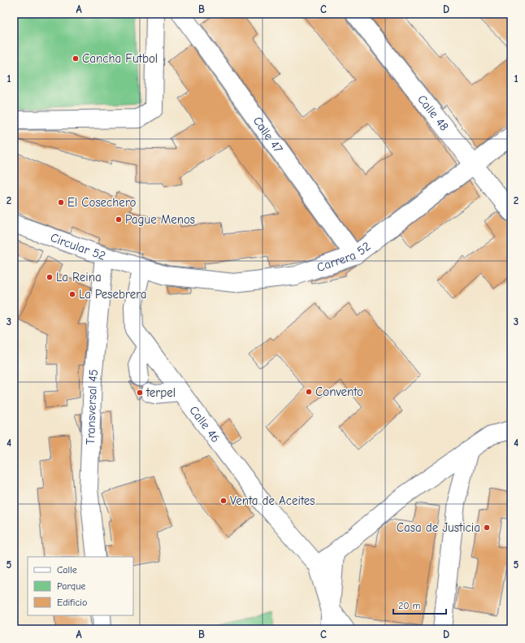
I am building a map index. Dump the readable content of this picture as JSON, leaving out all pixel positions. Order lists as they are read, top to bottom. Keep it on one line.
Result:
{"streets":{"street":["Calle 48","Calle 47","Circular 52","Carrera 52","Transversal 45","Calle 46"]},"crossings":[["Calle 48","Carrera 52"],["Calle 47","Carrera 52"],["Circular 52","Carrera 52"],["Circular 52","Transversal 45"],["Circular 52","Calle 46"],["Carrera 52","Calle 46"]],"places":["Cancha Futbol","El Cosechero","Pague Menos","La Reina","La Pesebrera","Convento","terpel","Venta de Aceites","Casa de Justicia"],"legend":["Calle","Parque","Edificio"],"scale_bar":"20 m","grid":{"columns":["A","B","C","D"],"rows":["1","2","3","4","5"]}}
